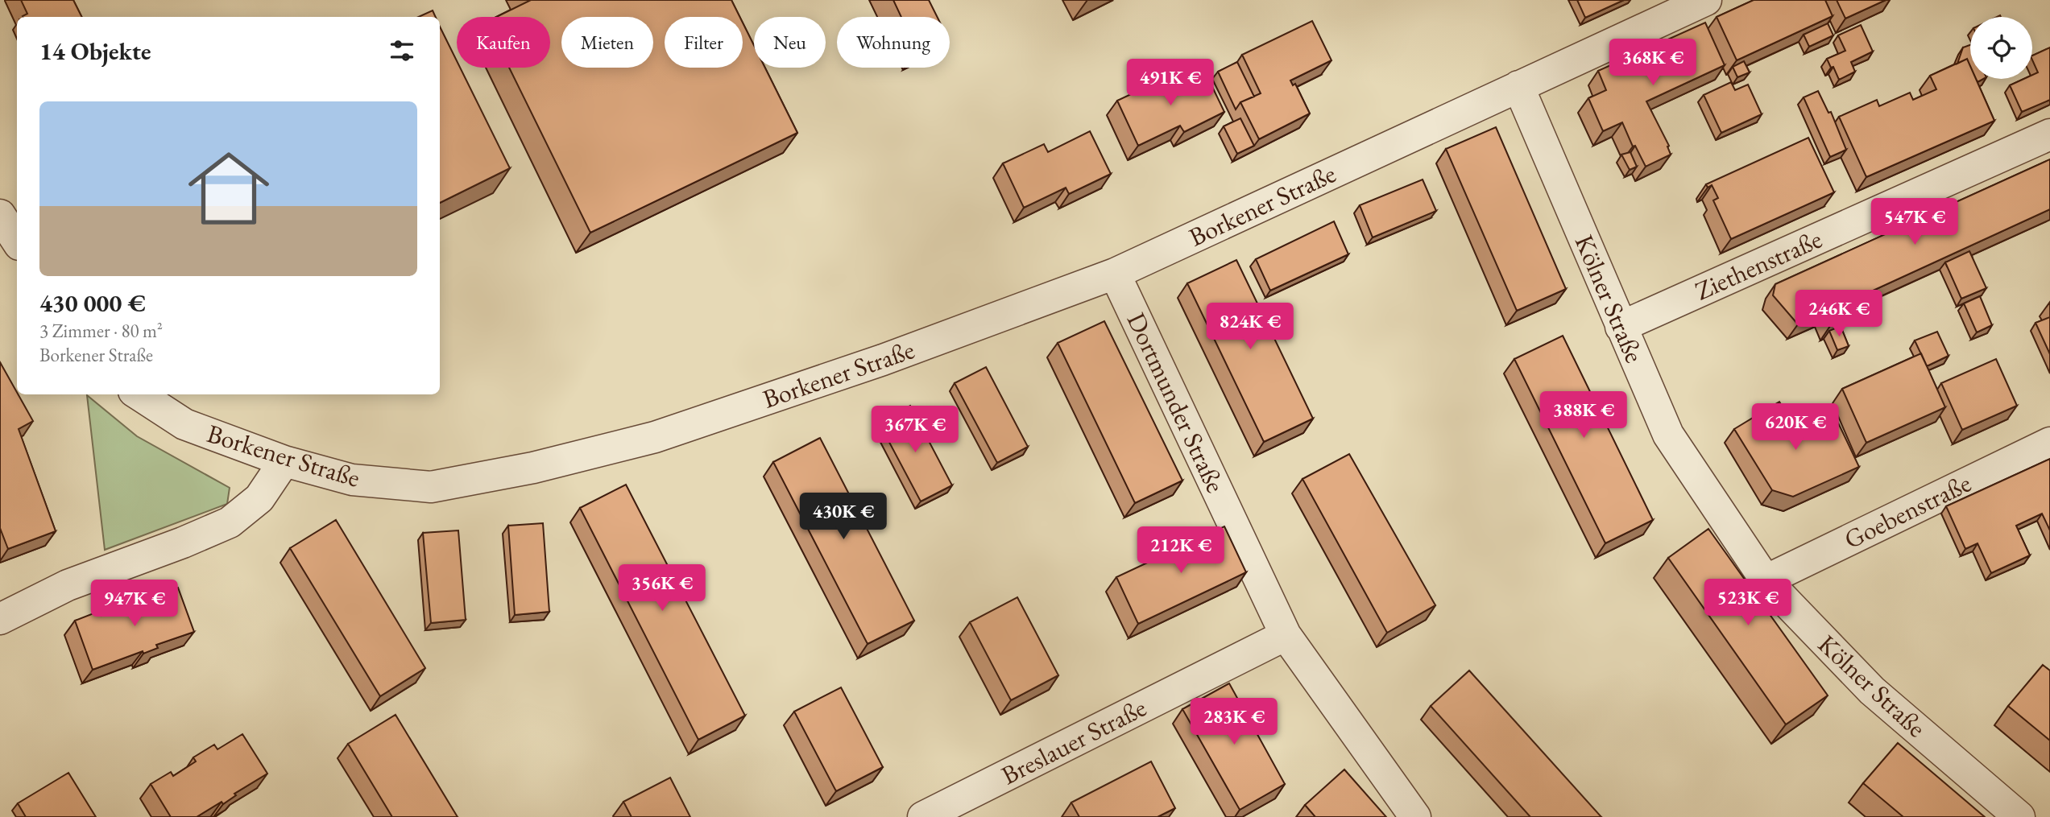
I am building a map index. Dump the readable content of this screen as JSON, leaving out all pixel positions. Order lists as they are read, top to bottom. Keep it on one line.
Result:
{"streets":{"street":["Borkener Straße","Ziethenstraße","Kölner Straße","Dortmunder Straße","Goebenstraße","Breslauer Straße"]},"crossings":[["Borkener Straße","Kölner Straße"],["Borkener Straße","Dortmunder Straße"],["Ziethenstraße","Kölner Straße"],["Kölner Straße","Goebenstraße"],["Dortmunder Straße","Breslauer Straße"]],"page":{"chip":["Kaufen","Mieten","Filter","Neu","Wohnung"],"heading":"14 Objekte","price":["368K €","491K €","547K €","246K €","824K €","388K €","620K €","367K €","430K €","212K €","356K €","523K €","947K €","283K €"],"list":[{"name":"430 000 €","note":"3 Zimmer · 80 m² · Borkener Straße"}]}}
